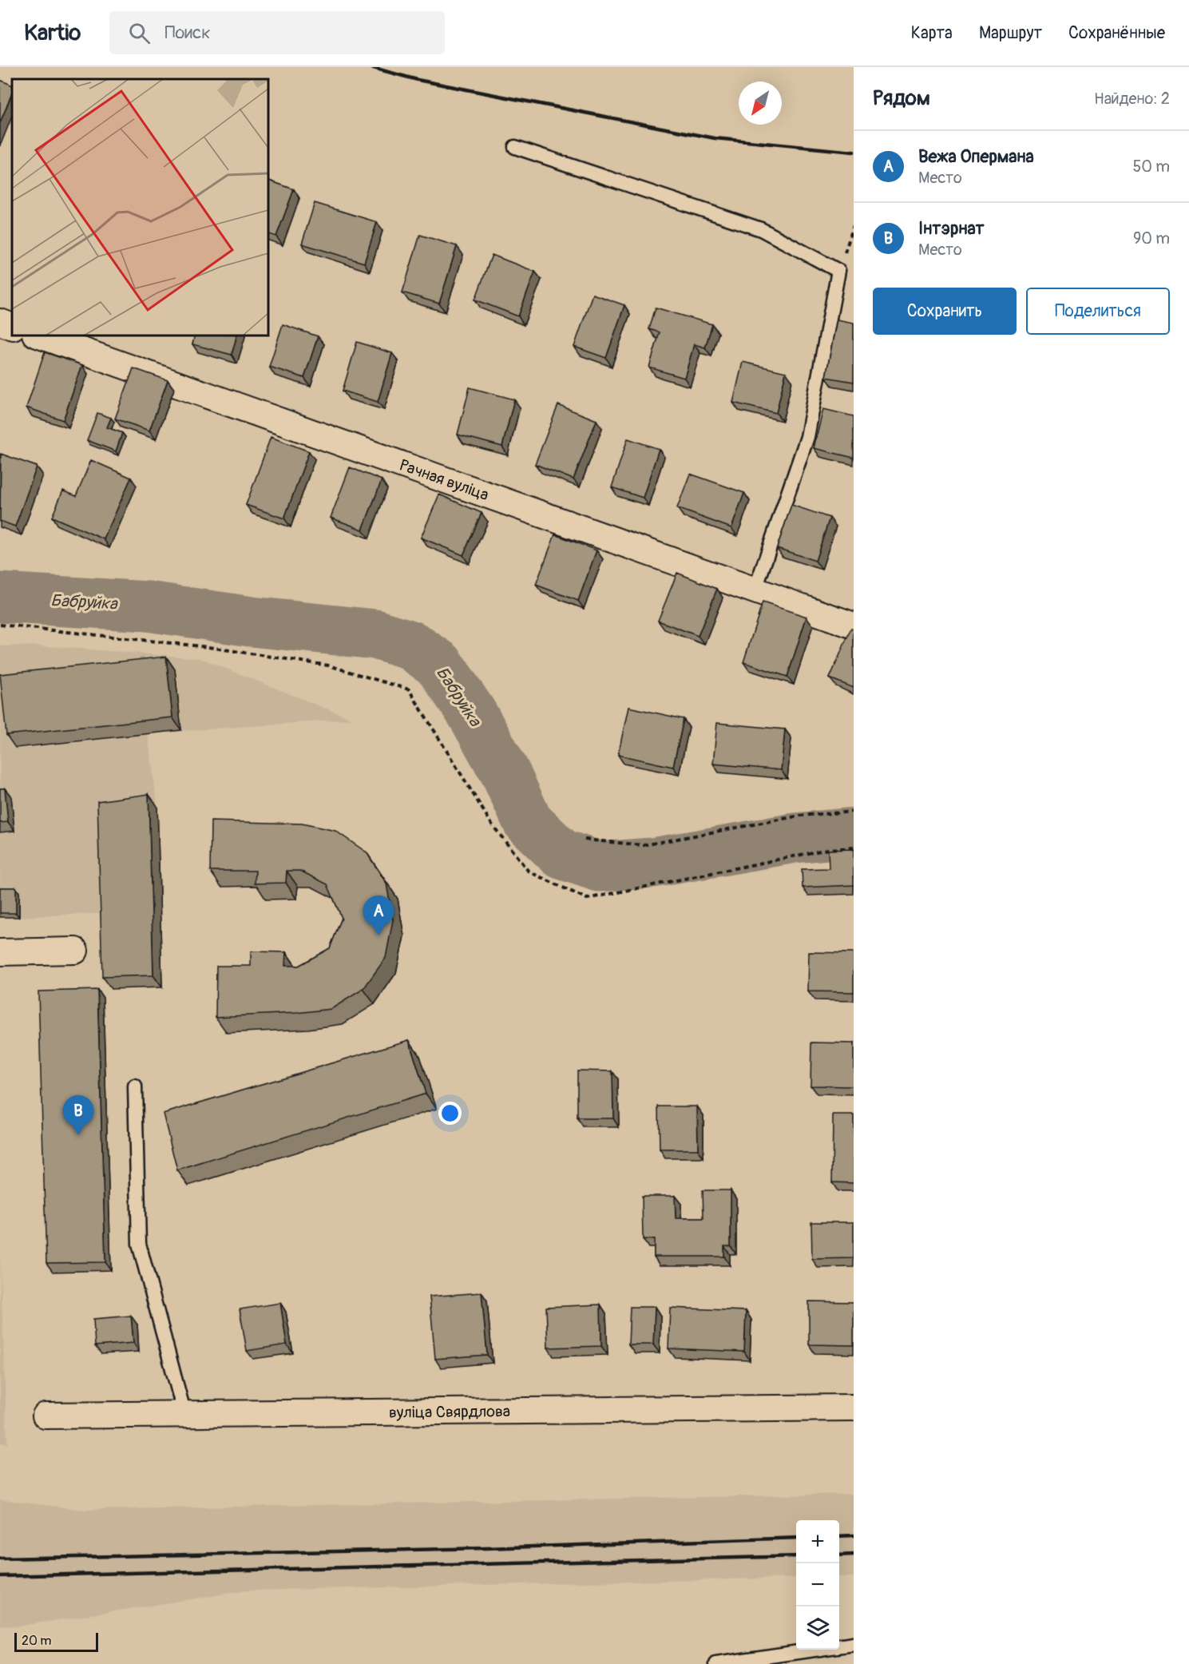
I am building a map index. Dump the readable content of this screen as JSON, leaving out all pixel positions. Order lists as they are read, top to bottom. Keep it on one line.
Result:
{"streets":{"street":["Рачная вуліца","вуліца Свярдлова"]},"water":["Бабруйка"],"scale_bar":"20 m","north":"bottom left","page":{"header":"Kartio","search":"Поиск","nav":["Карта","Маршрут","Сохранённые"],"heading":["Рядом","Найдено: 2"],"list":[{"mark":"A","name":"Вежа Опермана","note":"Место","value":"50 m"},{"mark":"B","name":"Інтэрнат","note":"Место","value":"90 m"}],"buttons":["Сохранить","Поделиться"],"pins":["A","B"],"map_buttons":["+","−"],"scale":"20 m"}}
